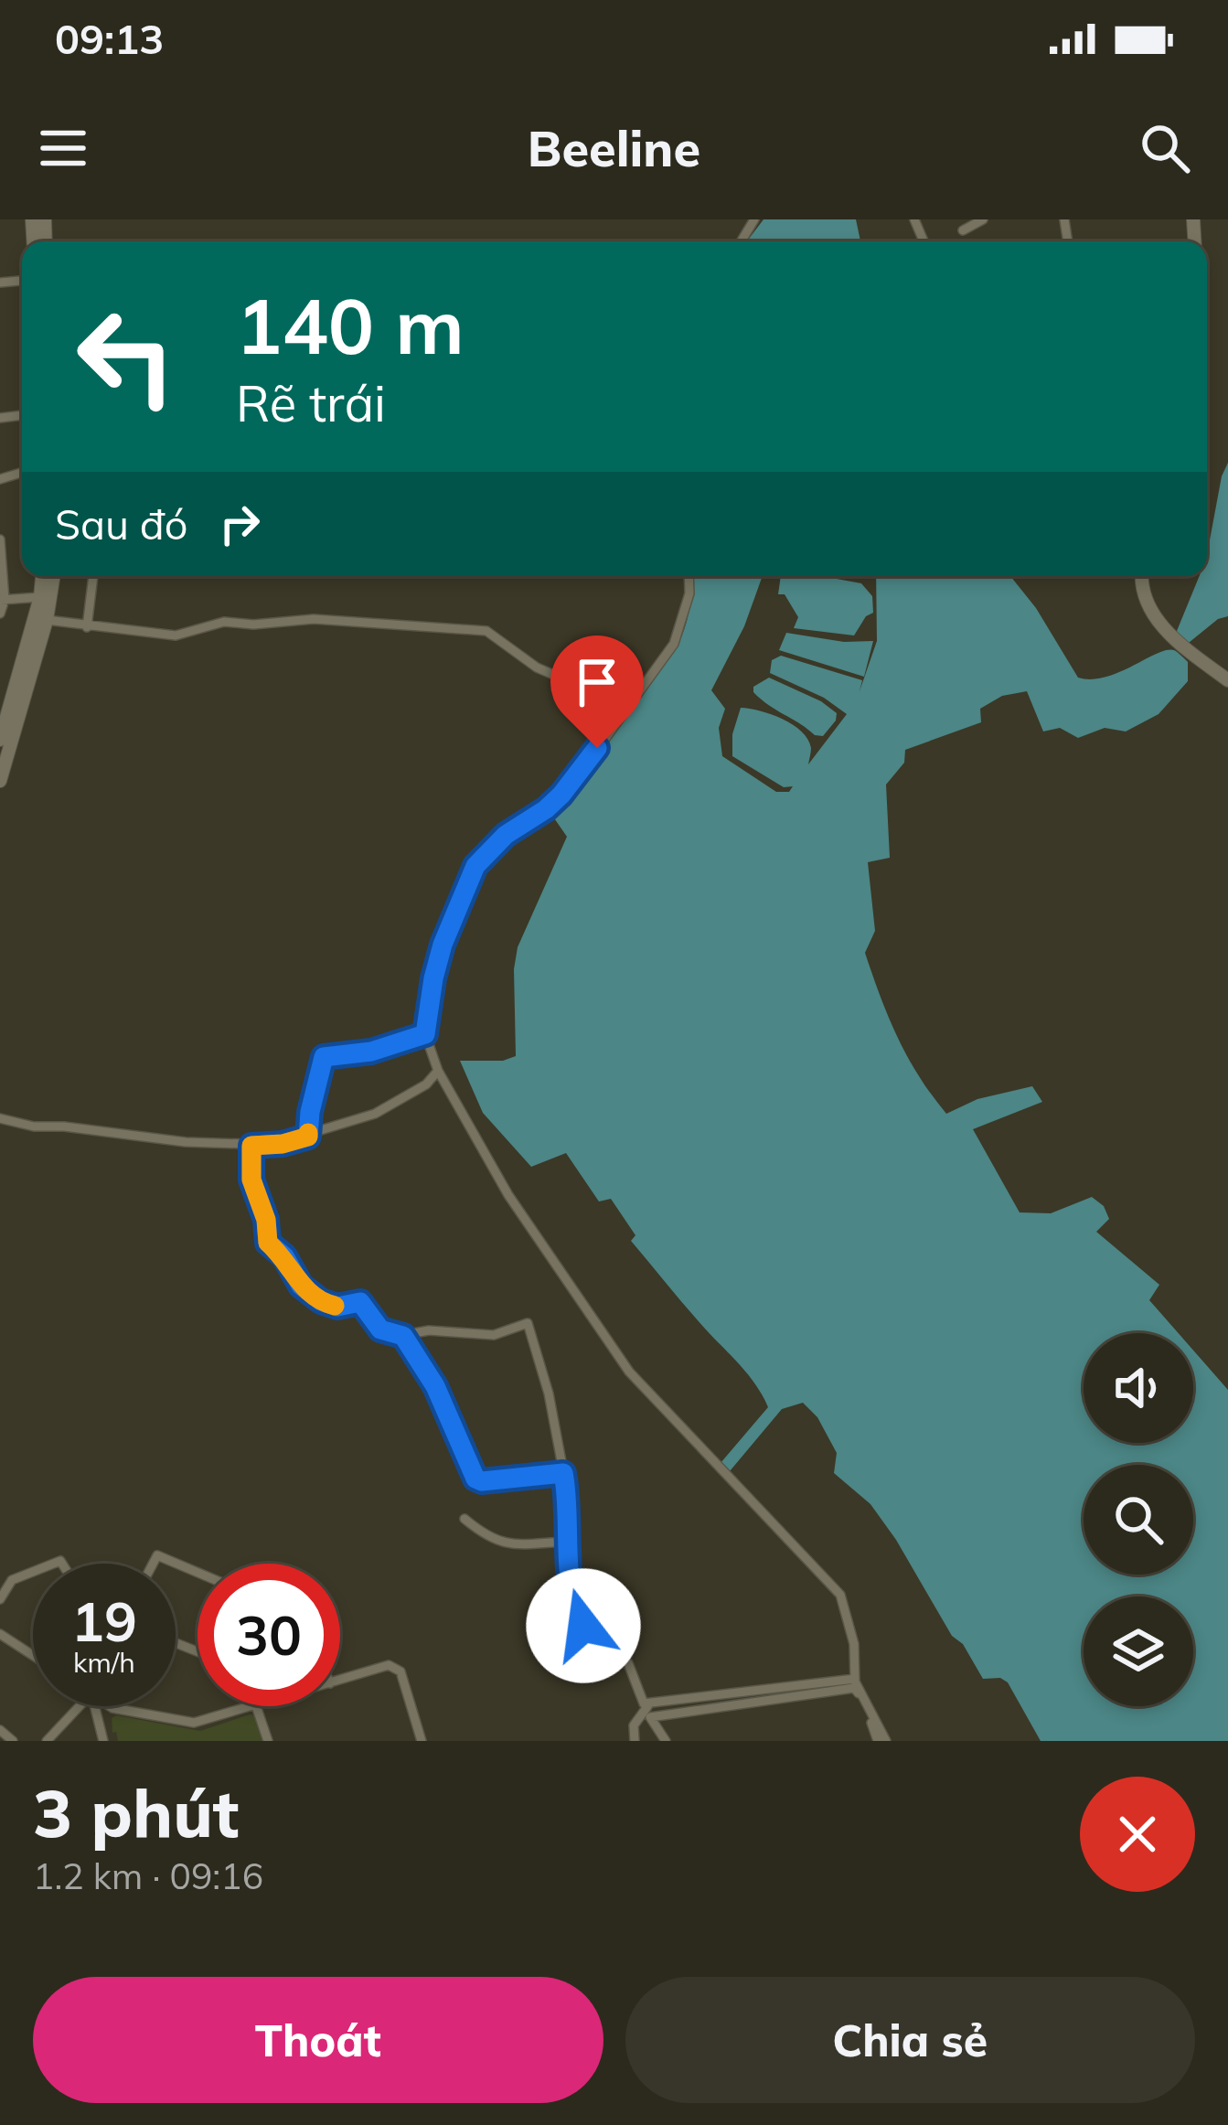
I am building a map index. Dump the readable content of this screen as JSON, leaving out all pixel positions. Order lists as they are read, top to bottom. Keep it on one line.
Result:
{"page":{"status":"09:13","header":"Beeline","turn":["140 m","Rẽ trái"],"then":"Sau đó","speed":"19 km/h","limit":"30","heading":["3 phút","1.2 km · 09:16"],"buttons":["Thoát","Chia sẻ"]}}
